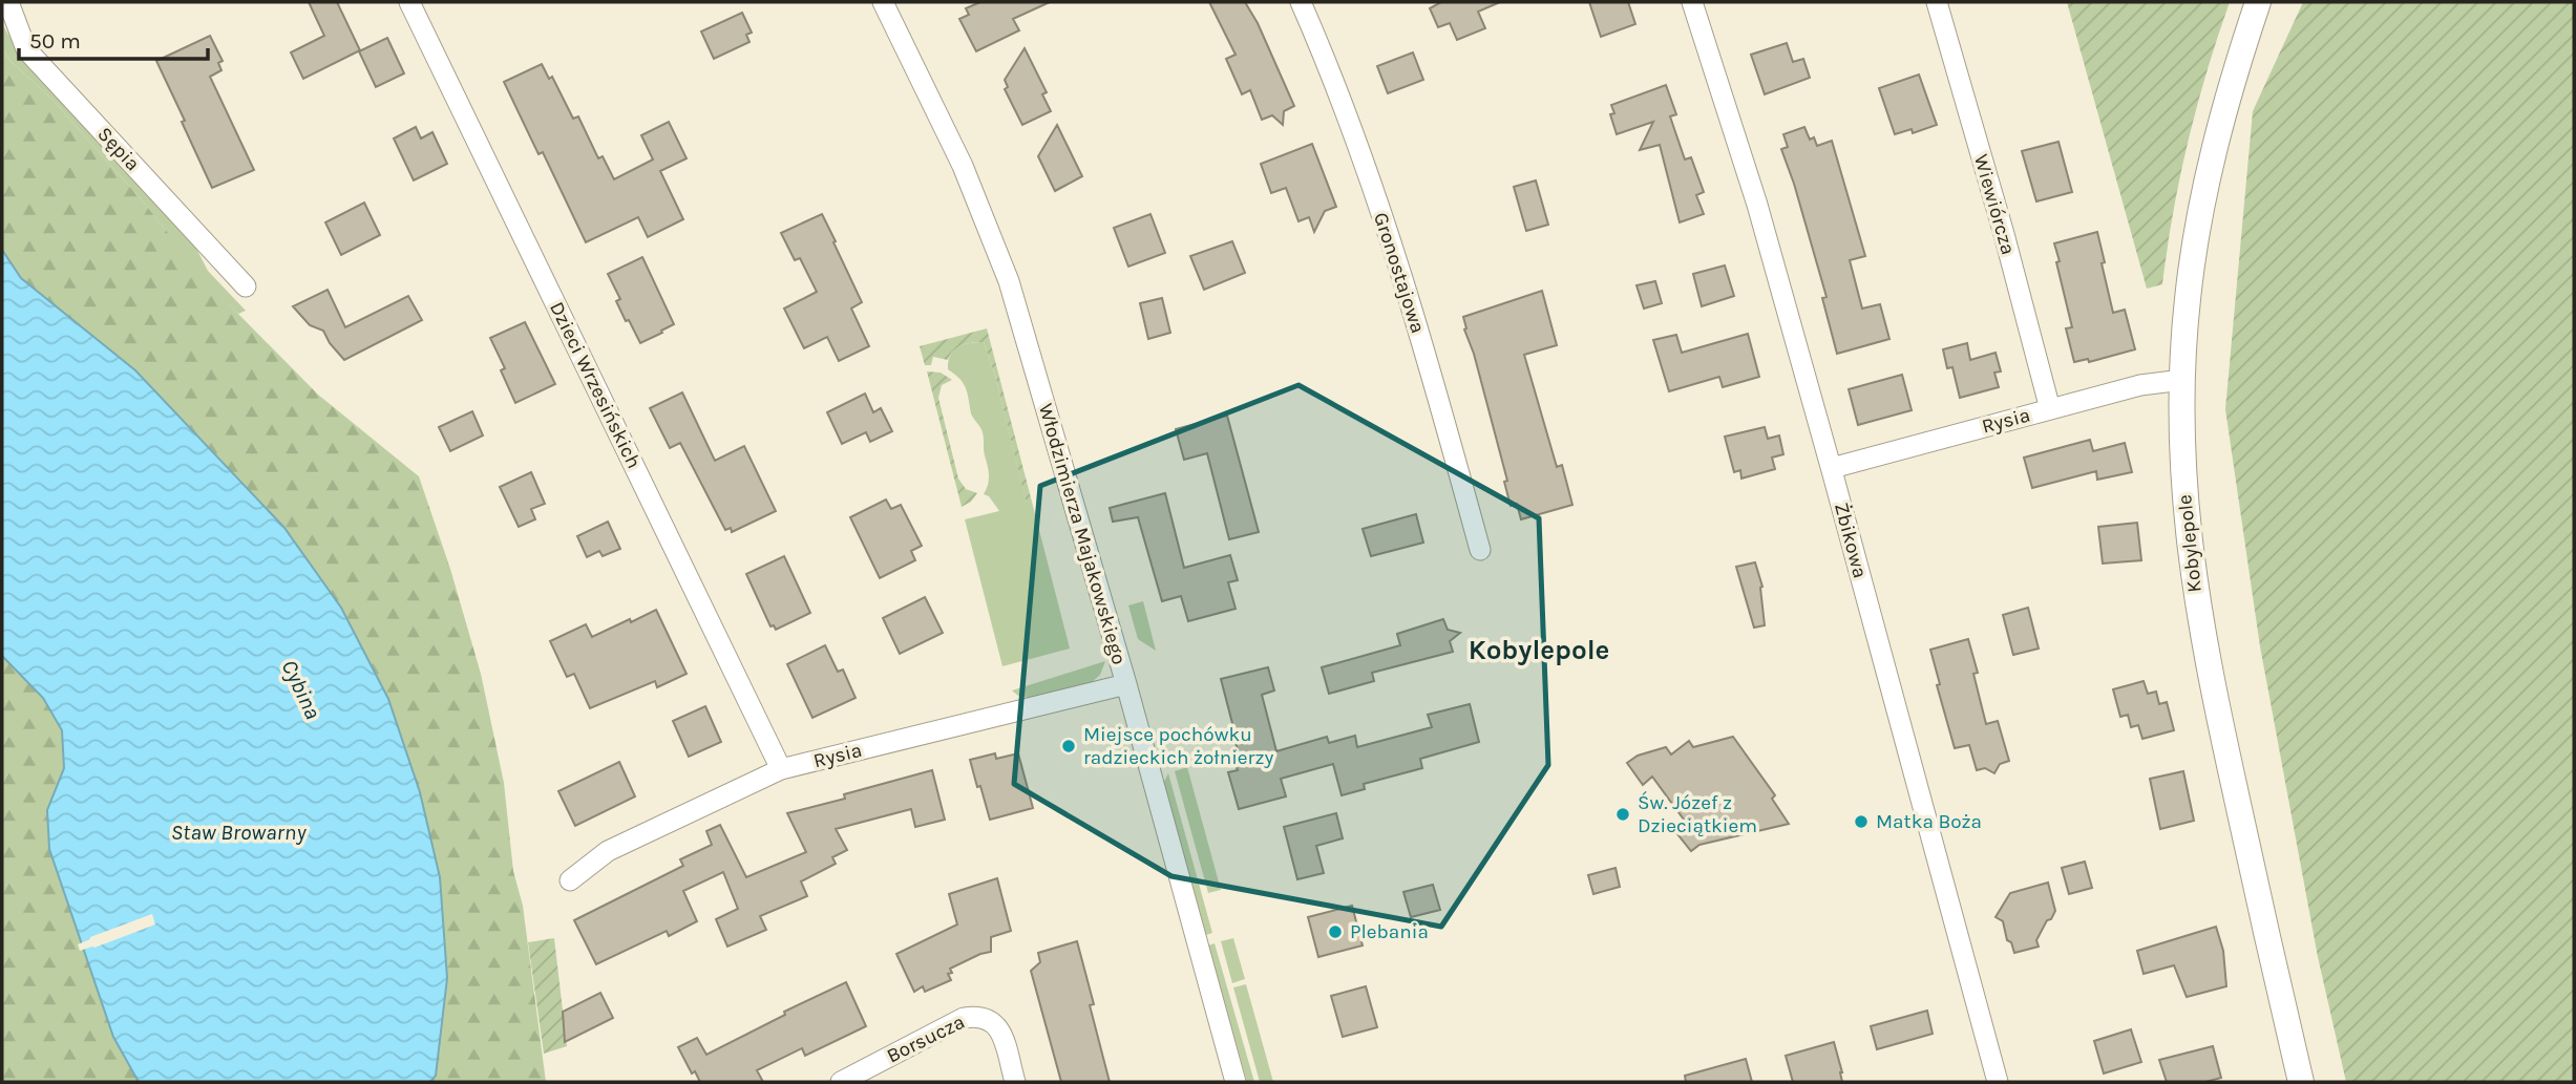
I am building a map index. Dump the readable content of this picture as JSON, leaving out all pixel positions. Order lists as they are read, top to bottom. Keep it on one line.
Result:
{"streets":{"street":["Sępia","Wiewiórcza","Gronostajowa","Dzieci Wrzesińskich","Rysia","Włodzimierza Majakowskiego","Żbikowa","Kobylepole","Borsucza"]},"crossings":[["Wiewiórcza","Rysia"],["Dzieci Wrzesińskich","Rysia"],["Rysia","Włodzimierza Majakowskiego"],["Rysia","Żbikowa"],["Rysia","Kobylepole"]],"districts":["Kobylepole"],"water":["Cybina","Staw Browarny"],"places":["Miejsce pochówku radzieckich żołnierzy","Św. Józef z Dzieciątkiem","Matka Boża","Plebania"],"scale_bar":"50 m"}
